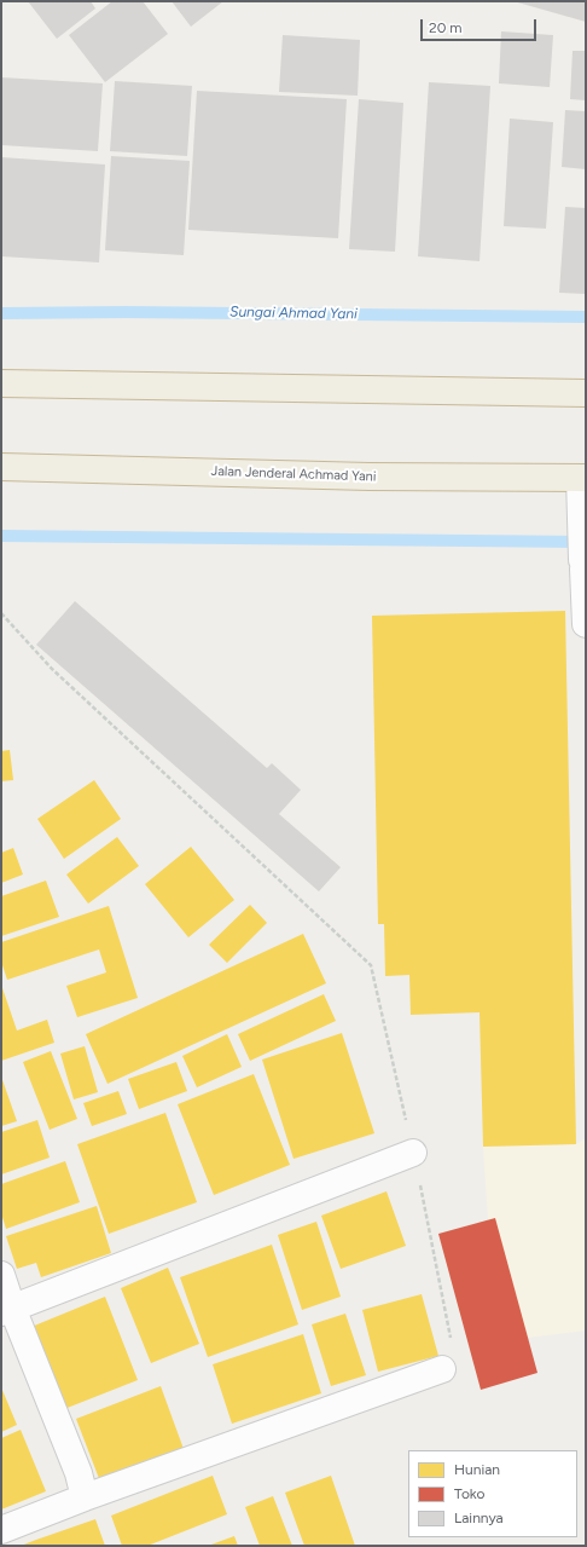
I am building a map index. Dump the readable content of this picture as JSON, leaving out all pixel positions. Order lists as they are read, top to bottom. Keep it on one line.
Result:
{"streets":{"highway":["Jalan Jenderal Achmad Yani"]},"water":["Sungai Ahmad Yani"],"legend":["Hunian","Toko","Lainnya"],"scale_bar":"20 m"}
